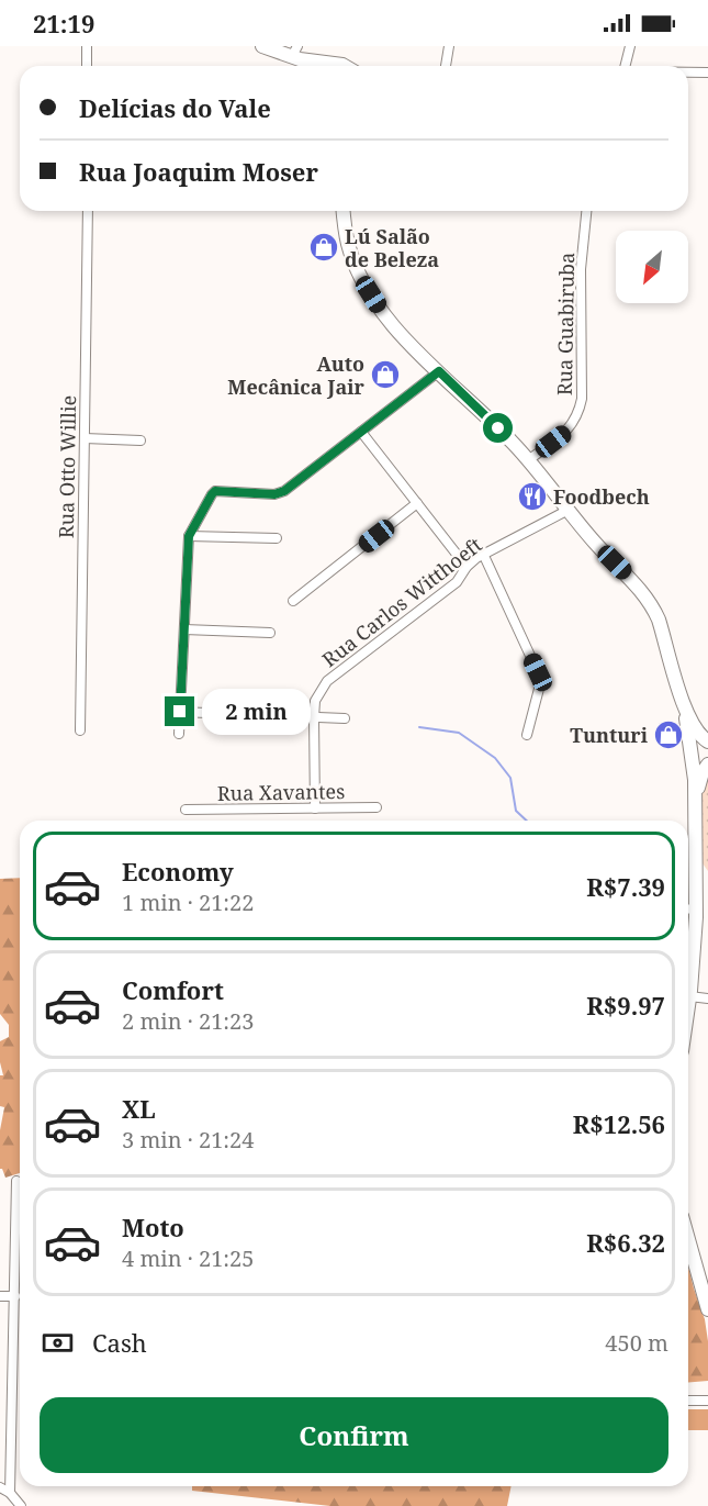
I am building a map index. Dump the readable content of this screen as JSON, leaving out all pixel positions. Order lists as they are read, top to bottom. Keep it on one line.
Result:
{"streets":{"street":["Rua Guabiruba","Rua Otto Willie","Rua Carlos Witthoeft","Rua Xavantes"]},"crossings":[["Rua Carlos Witthoeft","Rua Xavantes"]],"places":{"shop":["Lú Salão de Beleza","Auto Mecânica Jair","Tunturi"],"restaurant":["Foodbech"]},"north":"bottom left","page":{"status":"21:19","banner":["Delícias do Vale","Rua Joaquim Moser"],"bubble":"2 min","list":[{"name":"Economy","note":"1 min · 21:22","value":"R$7.39"},{"name":"Comfort","note":"2 min · 21:23","value":"R$9.97"},{"name":"XL","note":"3 min · 21:24","value":"R$12.56"},{"name":"Moto","note":"4 min · 21:25","value":"R$6.32"}],"pay":["Cash","450 m"],"buttons":"Confirm"}}
